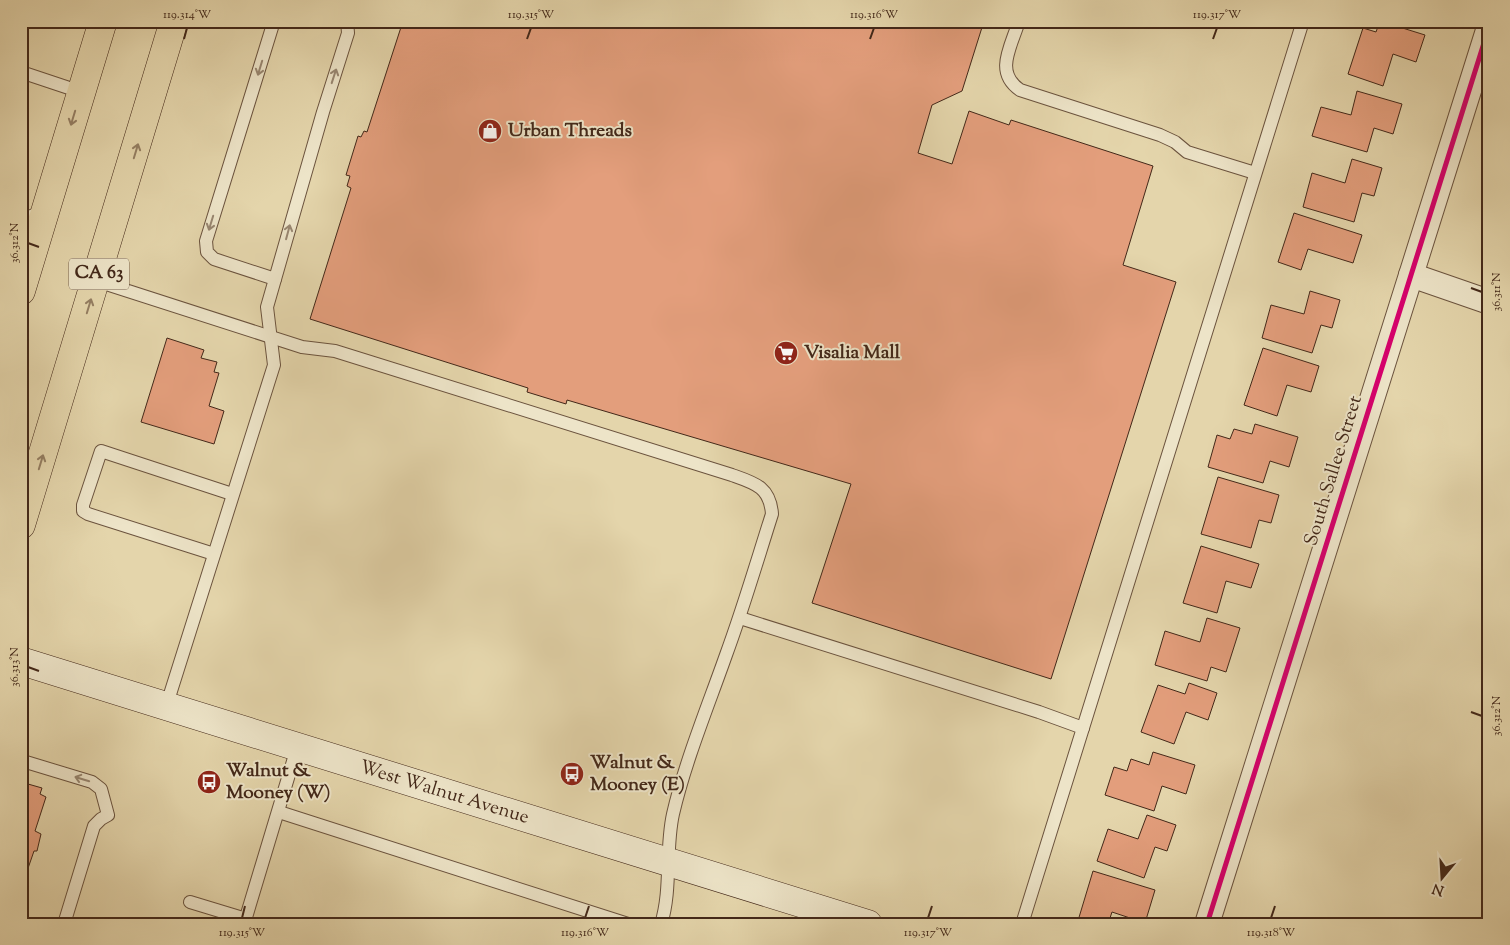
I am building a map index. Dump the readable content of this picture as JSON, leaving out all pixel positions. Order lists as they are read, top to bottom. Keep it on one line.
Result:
{"streets":{"main road":["CA 63","West Walnut Avenue"],"street":["South Sallee Street"]},"places":{"shop":["Urban Threads"],"supermarket":["Visalia Mall"],"bus stop":["Walnut & Mooney (E)","Walnut & Mooney (W)"]},"north":"bottom","coordinates":["119.314°W","119.315°W","119.316°W","119.317°W","36.312°N","36.311°N","36.313°N","119.318°W"]}
